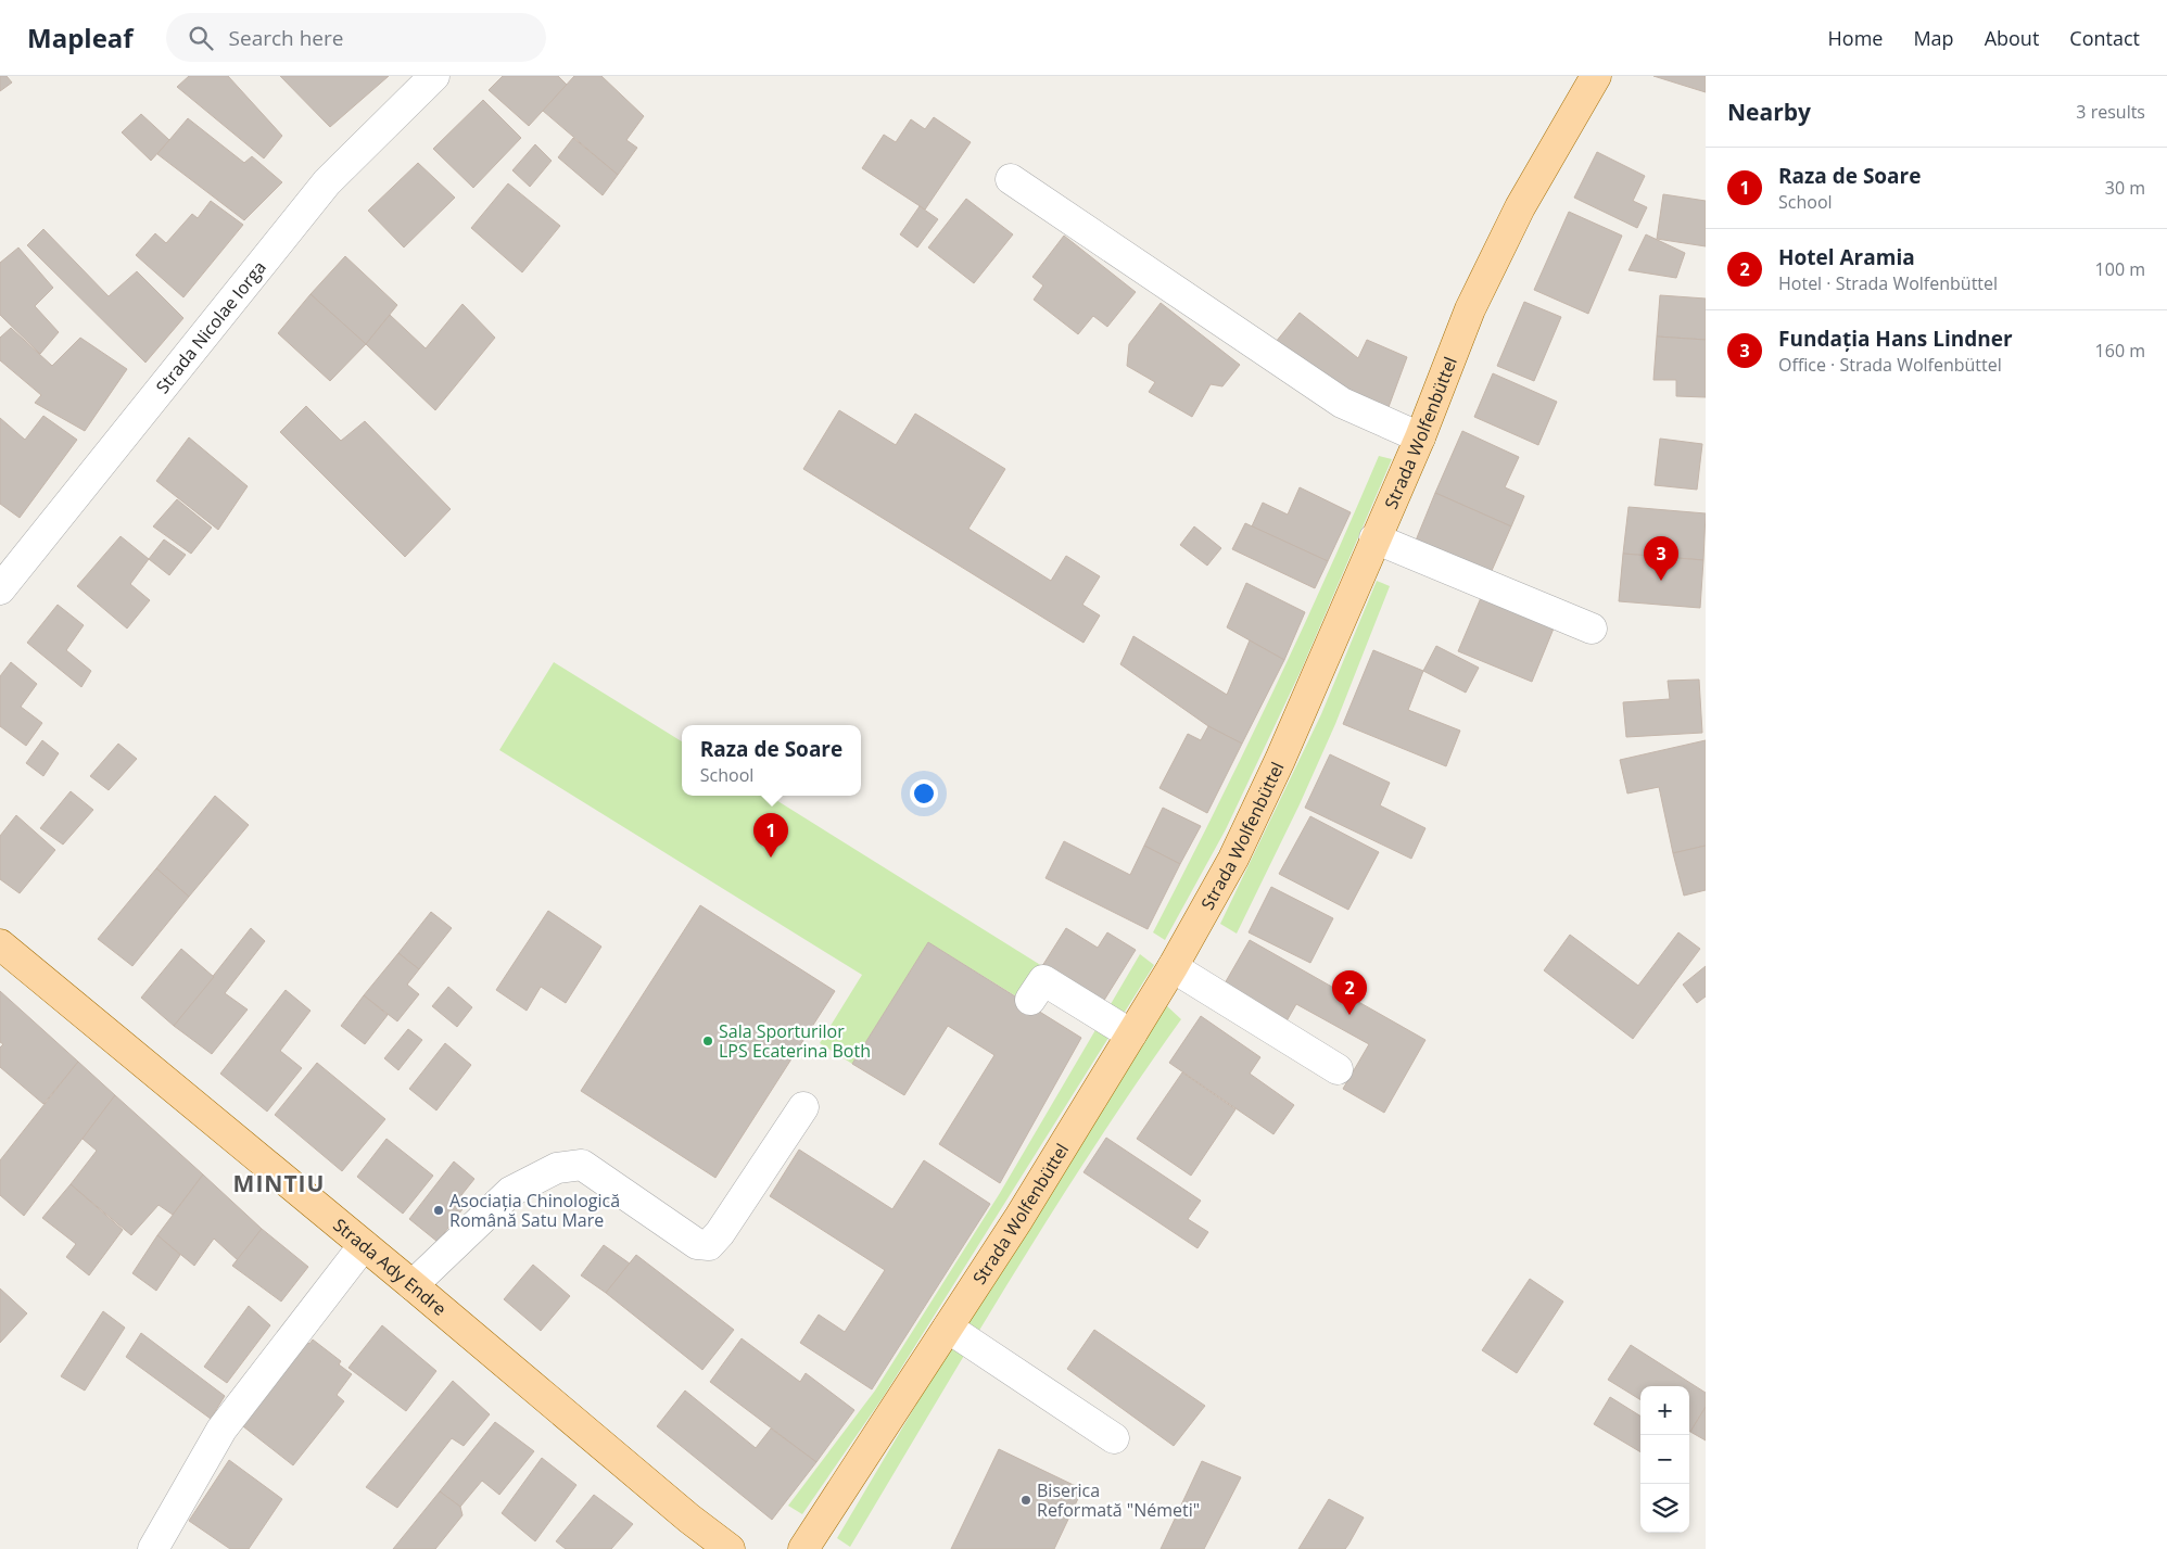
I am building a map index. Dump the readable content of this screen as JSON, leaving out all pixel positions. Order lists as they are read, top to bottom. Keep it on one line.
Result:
{"streets":{"main road":["Strada Wolfenbüttel","Strada Ady Endre"],"street":["Strada Nicolae Iorga"]},"districts":["MINTIU"],"places":["Sala Sporturilor LPS Ecaterina Both","Asociația Chinologică Română Satu Mare","Biserica Reformată \"Németi\""],"page":{"header":"Mapleaf","search":"Search here","nav":["Home","Map","About","Contact"],"heading":["Nearby","3 results"],"list":[{"mark":"1","name":"Raza de Soare","note":"School","value":"30 m"},{"mark":"2","name":"Hotel Aramia","note":"Hotel · Strada Wolfenbüttel","value":"100 m"},{"mark":"3","name":"Fundația Hans Lindner","note":"Office · Strada Wolfenbüttel","value":"160 m"}],"pins":["3","1","2"],"popup":["Raza de Soare","School"],"map_buttons":["+","−"]}}
